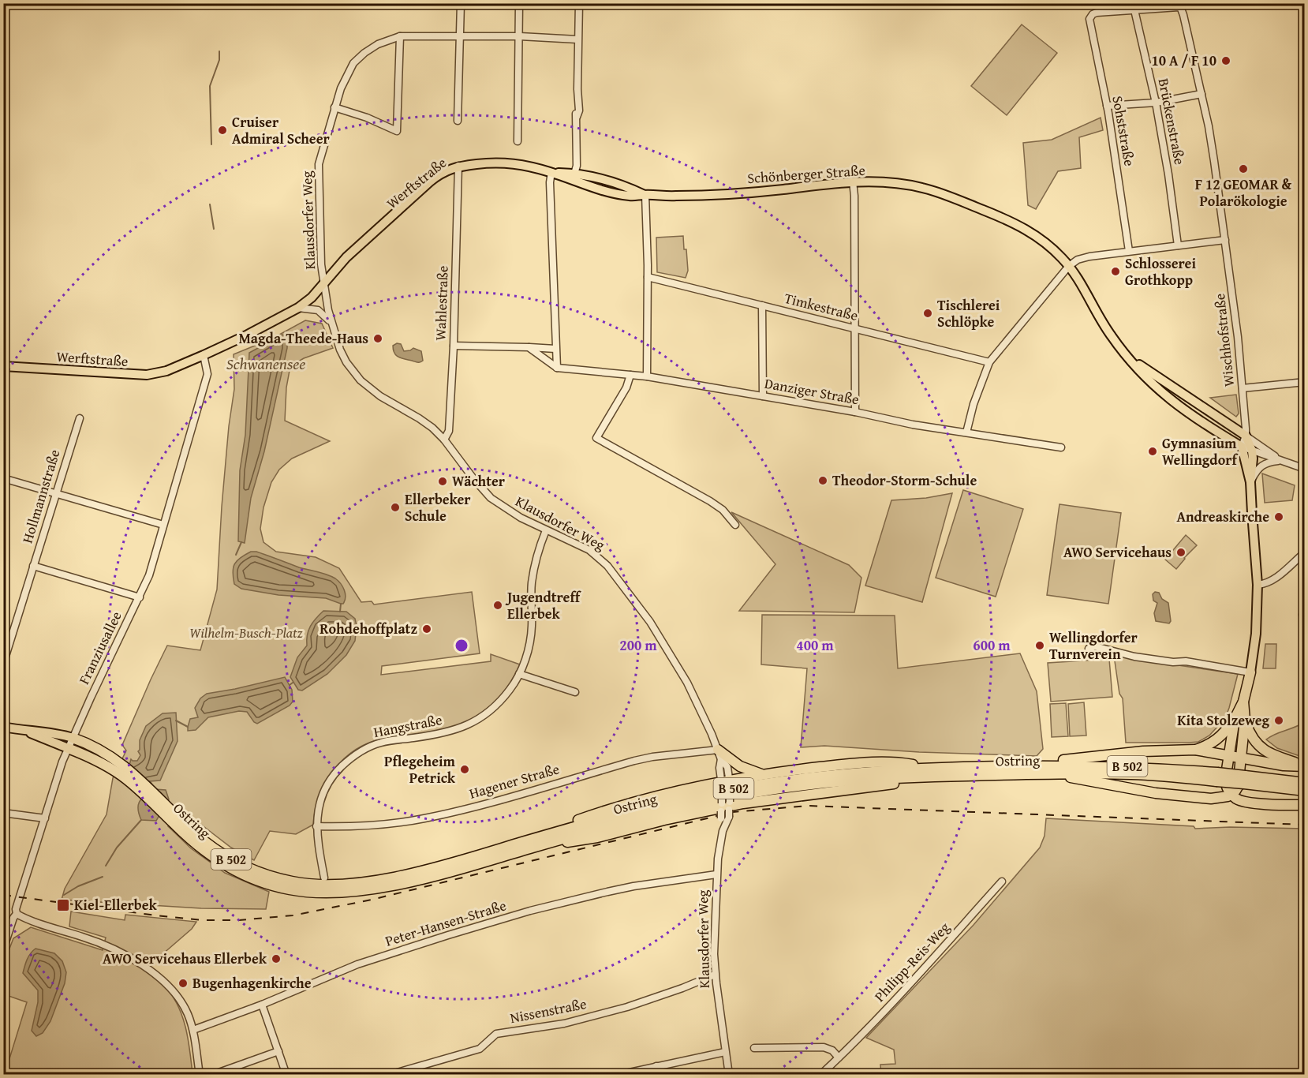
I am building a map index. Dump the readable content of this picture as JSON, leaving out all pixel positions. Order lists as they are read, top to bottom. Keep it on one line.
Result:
{"streets":{"highway":["Ostring","B 502"],"main road":["Schönberger Straße","Werftstraße","Wischhofstraße"],"street":["Brückenstraße","Sohststraße","Klausdorfer Weg","Wahlestraße","Timkestraße","Danziger Straße","Hollmannstraße","Franziusallee","Hangstraße","Hagener Straße","Peter-Hansen-Straße","Philipp-Reis-Weg","Nissenstraße"]},"crossings":[["Brückenstraße","Sohststraße"],["Brückenstraße","Wischhofstraße"],["Sohststraße","Wischhofstraße"],["Schönberger Straße","Werftstraße"],["Schönberger Straße","Wahlestraße"],["Schönberger Straße","Wischhofstraße"],["Werftstraße","Klausdorfer Weg"],["Werftstraße","Wahlestraße"],["Werftstraße","Franziusallee"],["Klausdorfer Weg","Wahlestraße"],["Klausdorfer Weg","Hangstraße"],["Klausdorfer Weg","Hagener Straße"],["Klausdorfer Weg","Peter-Hansen-Straße"],["Klausdorfer Weg","Nissenstraße"],["Franziusallee","Ostring"],["Hangstraße","Hagener Straße"]],"water":["Schwanensee"],"parks":["Wilhelm-Busch-Platz"],"places":{"other":["10 A / F 10","Cruiser Admiral Scheer","F 12 GEOMAR & Polarökologie","Schlosserei Grothkopp","Tischlerei Schlöpke","Magda-Theede-Haus","Gymnasium Wellingdorf","Theodor-Storm-Schule","Wächter","Ellerbeker Schule","Andreaskirche","AWO Servicehaus","Jugendtreff Ellerbek","Rohdehoffplatz","Wellingdorfer Turnverein","Kita Stolzeweg","Pflegeheim Petrick","AWO Servicehaus Ellerbek","Bugenhagenkirche"],"transit":["Kiel-Ellerbek"]},"rings":["200 m","400 m","600 m"]}
